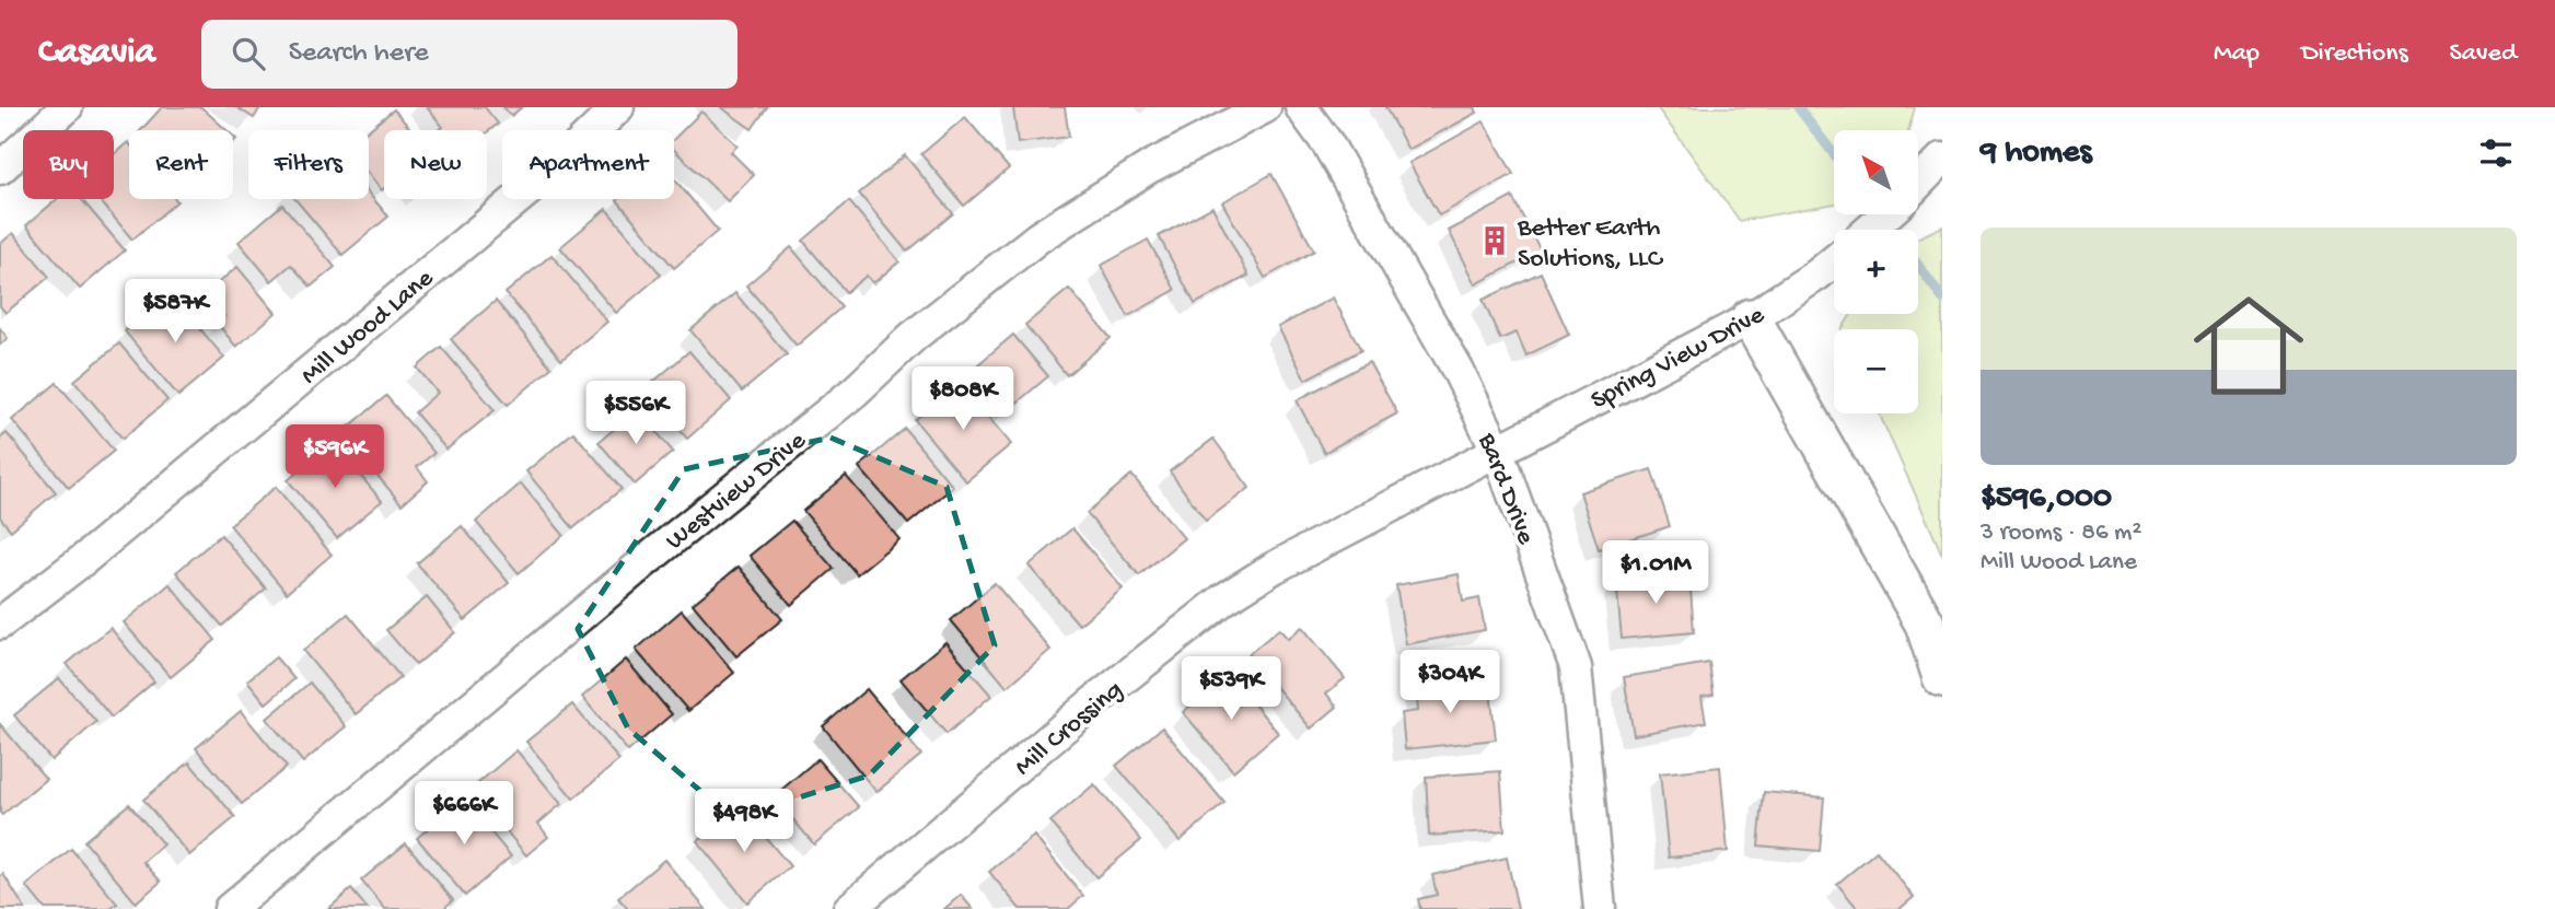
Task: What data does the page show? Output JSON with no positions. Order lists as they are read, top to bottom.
{
  "streets": {
    "street": [
      "Mill Wood Lane",
      "Spring View Drive",
      "Bard Drive",
      "Westview Drive",
      "Mill Crossing"
    ]
  },
  "crossings": [
    ["Spring View Drive", "Bard Drive"],
    ["Spring View Drive", "Mill Crossing"],
    ["Bard Drive", "Mill Crossing"]
  ],
  "places": {
    "building": ["Better Earth Solutions, LLC"]
  },
  "north": "top left",
  "page": {
    "header": "Casavia",
    "search": "Search here",
    "nav": ["Map", "Directions", "Saved"],
    "heading": "9 homes",
    "map_buttons": ["+", "−"],
    "chip": [
      "Buy",
      "Rent",
      "Filters",
      "New",
      "Apartment"
    ],
    "list": [
      {
        "name": "$596,000",
        "note": "3 rooms · 86 m² · Mill Wood Lane"
      }
    ],
    "price": [
      "$587K",
      "$808K",
      "$556K",
      "$596K",
      "$1.01M",
      "$304K",
      "$539K",
      "$666K",
      "$498K"
    ]
  }
}
